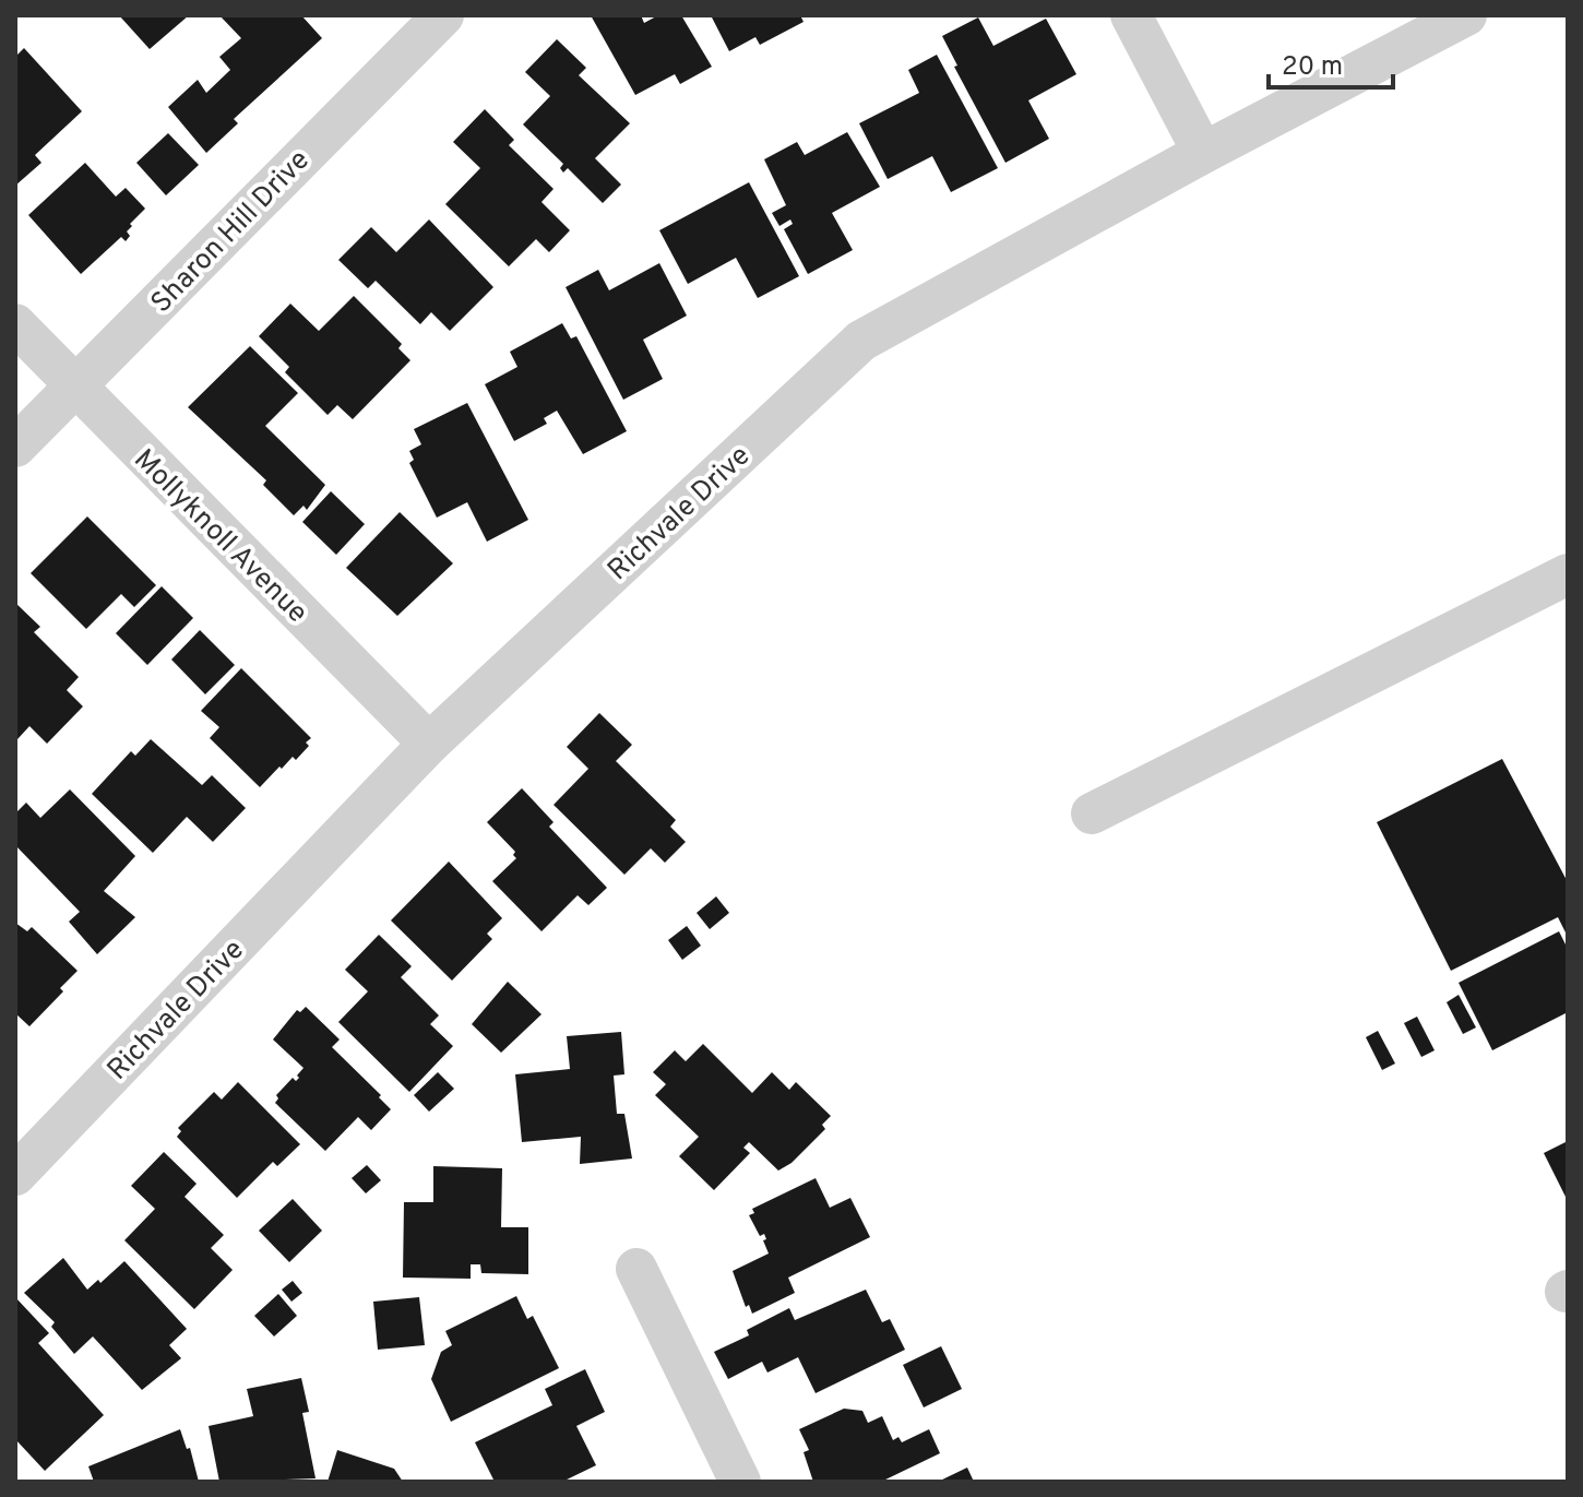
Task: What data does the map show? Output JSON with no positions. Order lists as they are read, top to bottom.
{
  "streets": {
    "street": ["Sharon Hill Drive", "Richvale Drive", "Mollyknoll Avenue"]
  },
  "crossings": [
    ["Sharon Hill Drive", "Mollyknoll Avenue"],
    ["Richvale Drive", "Mollyknoll Avenue"]
  ],
  "scale_bar": "20 m"
}
